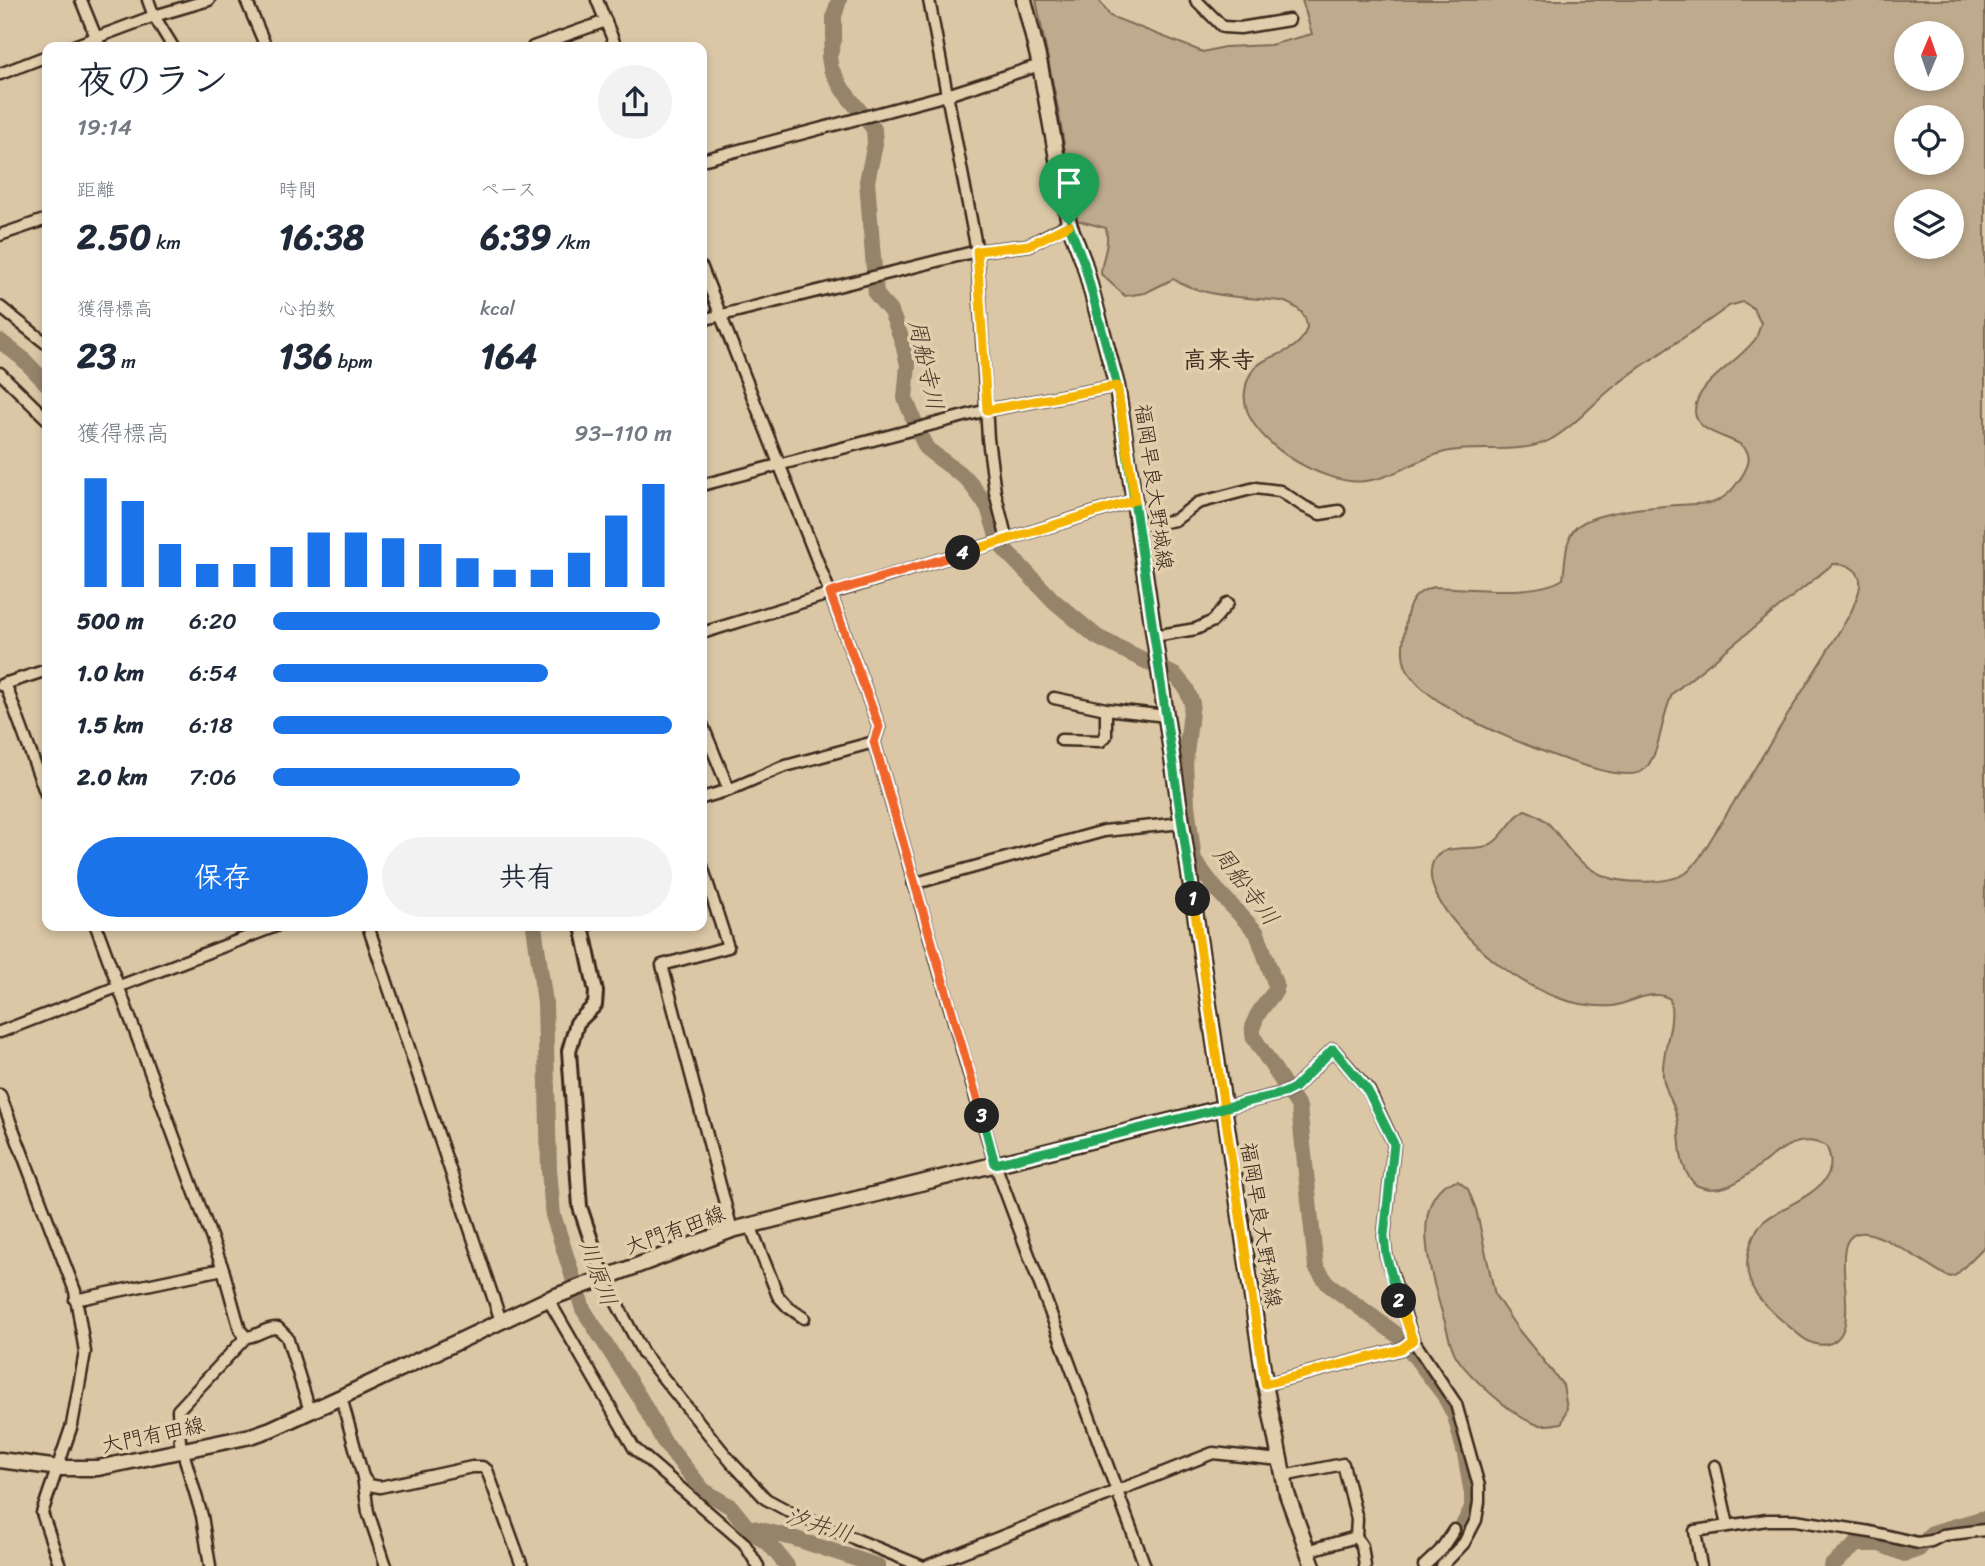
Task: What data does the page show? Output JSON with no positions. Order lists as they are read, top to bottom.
{
  "streets": {
    "main road": ["福岡早良大野城線", "大門有田線"]
  },
  "crossings": [
    ["福岡早良大野城線", "大門有田線"]
  ],
  "districts": ["高来寺"],
  "water": ["周船寺川", "川原川", "汐井川"],
  "north": "top",
  "page": {
    "heading": ["夜のラン", "19:14"],
    "stats": [
      ["距離", "2.50 km"],
      ["時間", "16:38"],
      ["ペース", "6:39 /km"],
      ["獲得標高", "23 m"],
      ["心拍数", "136 bpm"],
      ["kcal", "164"]
    ],
    "chart": ["獲得標高", "93–110 m"],
    "pins": [
      "4",
      "1",
      "3",
      "2"
    ],
    "list": [
      {
        "name": "500 m",
        "note": "6:20"
      },
      {
        "name": "1.0 km",
        "note": "6:54"
      },
      {
        "name": "1.5 km",
        "note": "6:18"
      },
      {
        "name": "2.0 km",
        "note": "7:06"
      }
    ],
    "buttons": ["保存", "共有"]
  }
}
